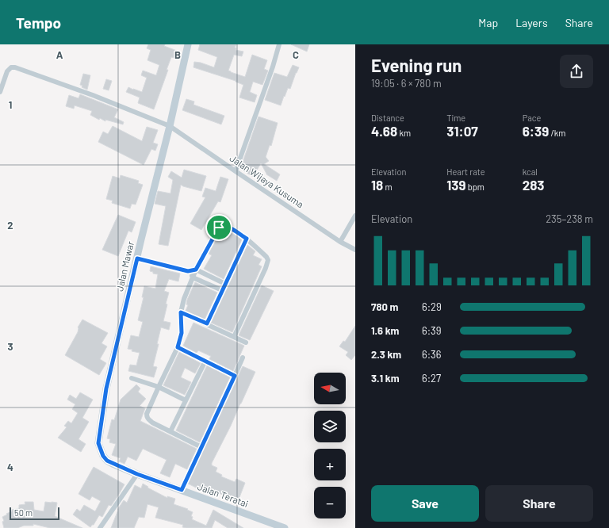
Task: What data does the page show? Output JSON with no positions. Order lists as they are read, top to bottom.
{
  "streets": {
    "street": ["Jalan Wijaya Kusuma", "Jalan Mawar", "Jalan Teratai"]
  },
  "crossings": [
    ["Jalan Wijaya Kusuma", "Jalan Mawar"],
    ["Jalan Mawar", "Jalan Teratai"]
  ],
  "scale_bar": "50 m",
  "north": "left",
  "page": {
    "header": "Tempo",
    "nav": ["Map", "Layers", "Share"],
    "heading": ["Evening run", "19:05 · 6 × 780 m"],
    "stats": [
      ["Distance", "4.68 km"],
      ["Time", "31:07"],
      ["Pace", "6:39 /km"],
      ["Elevation", "18 m"],
      ["Heart rate", "139 bpm"],
      ["kcal", "283"]
    ],
    "chart": ["Elevation", "235–238 m"],
    "list": [
      {
        "name": "780 m",
        "note": "6:29"
      },
      {
        "name": "1.6 km",
        "note": "6:39"
      },
      {
        "name": "2.3 km",
        "note": "6:36"
      },
      {
        "name": "3.1 km",
        "note": "6:27"
      }
    ],
    "map_buttons": ["+", "−"],
    "buttons": ["Save", "Share"],
    "scale": "50 m"
  },
  "grid": {
    "columns": ["A", "B", "C"],
    "rows": [
      "1",
      "2",
      "3",
      "4"
    ]
  }
}
